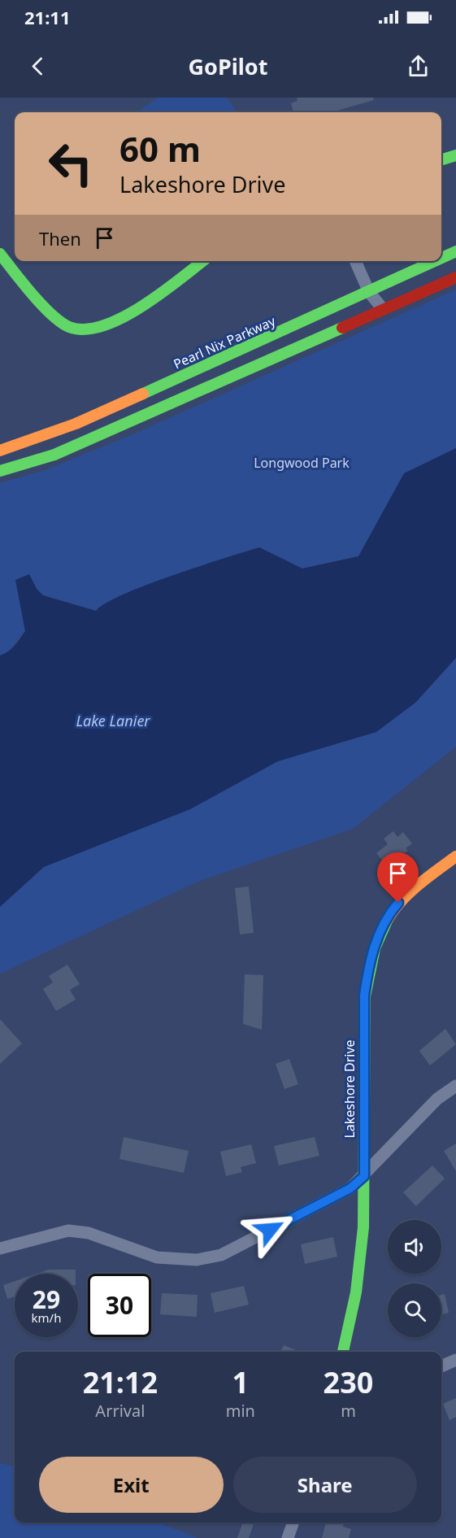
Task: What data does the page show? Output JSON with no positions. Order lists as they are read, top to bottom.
{
  "streets": {
    "street": ["Pearl Nix Parkway", "Lakeshore Drive"]
  },
  "water": ["Lake Lanier"],
  "parks": ["Longwood Park"],
  "page": {
    "status": "21:11",
    "header": "GoPilot",
    "turn": ["60 m", "Lakeshore Drive"],
    "then": "Then",
    "speed": "29 km/h",
    "limit": "30",
    "eta": [
      "21:12",
      "Arrival",
      "1",
      "min",
      "230",
      "m"
    ],
    "buttons": ["Exit", "Share"]
  }
}
